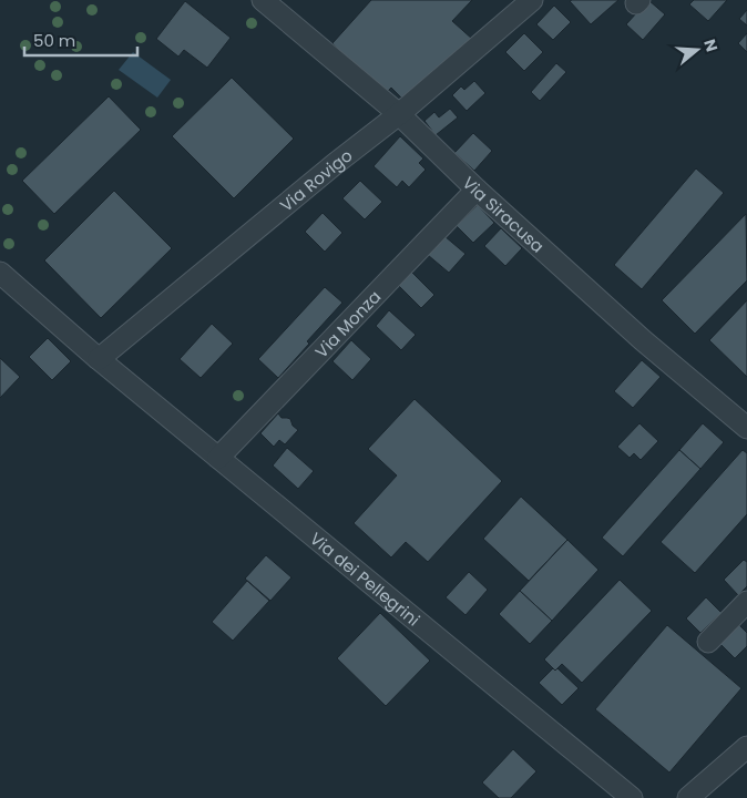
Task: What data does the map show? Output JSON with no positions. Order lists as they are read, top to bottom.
{
  "streets": {
    "street": [
      "Via Rovigo",
      "Via Siracusa",
      "Via Monza",
      "Via dei Pellegrini"
    ]
  },
  "crossings": [
    ["Via Rovigo", "Via Siracusa"],
    ["Via Rovigo", "Via dei Pellegrini"],
    ["Via Siracusa", "Via Monza"],
    ["Via Monza", "Via dei Pellegrini"]
  ],
  "scale_bar": "50 m",
  "north": "right"
}
